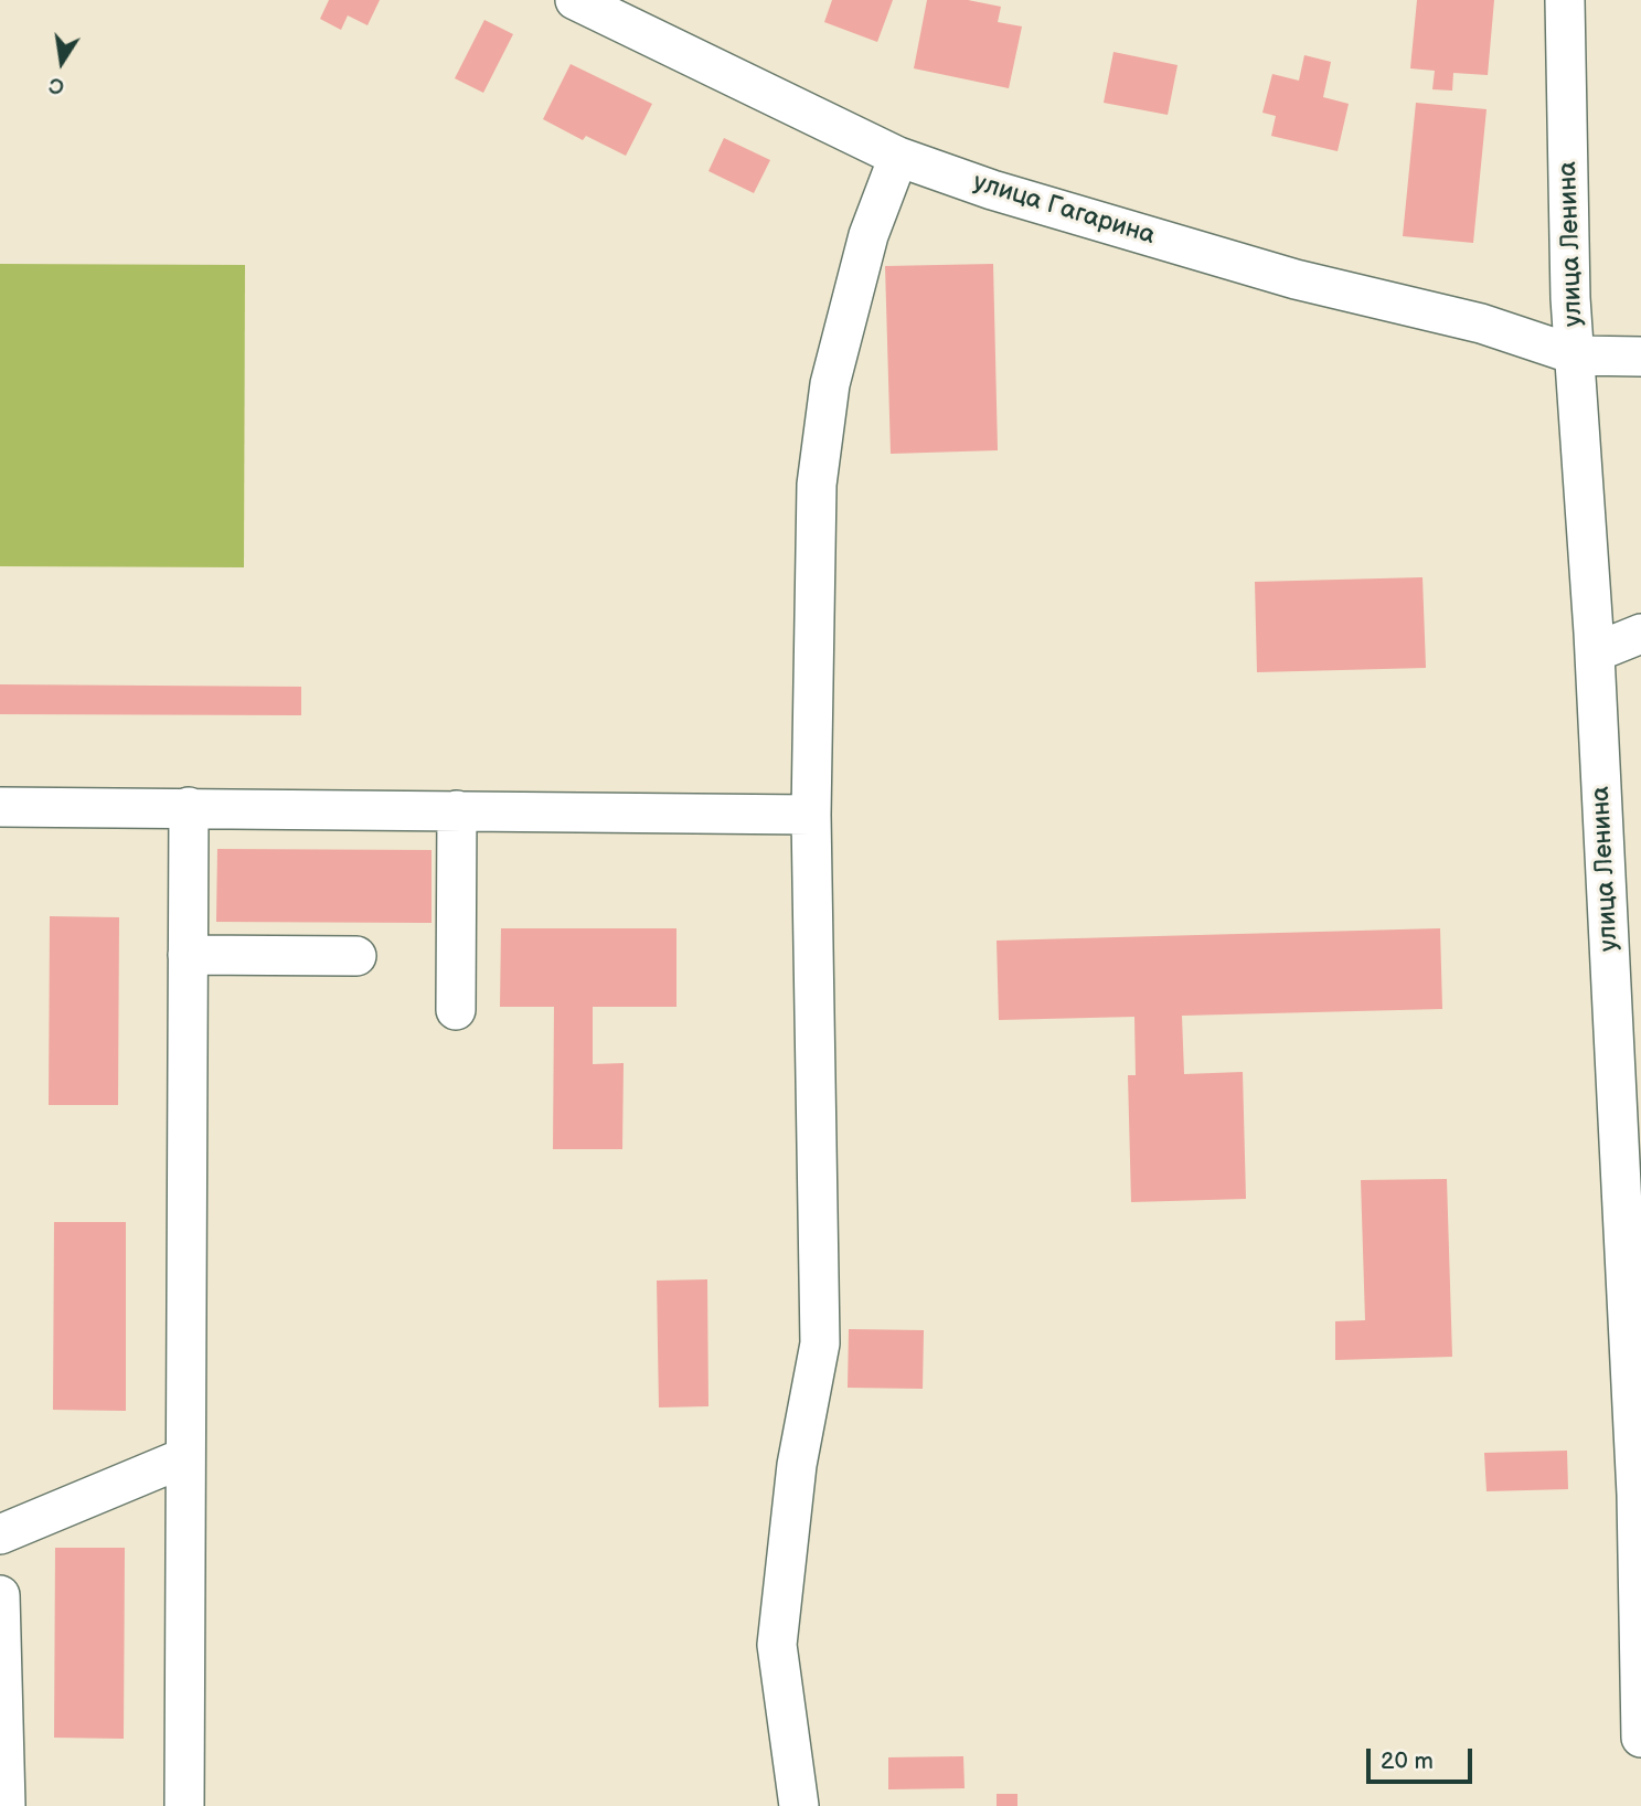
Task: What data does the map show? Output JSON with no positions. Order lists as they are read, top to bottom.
{
  "streets": {
    "street": ["улица Гагарина", "улица Ленина"]
  },
  "crossings": [
    ["улица Гагарина", "улица Ленина"]
  ],
  "scale_bar": "20 m",
  "north": "bottom"
}
